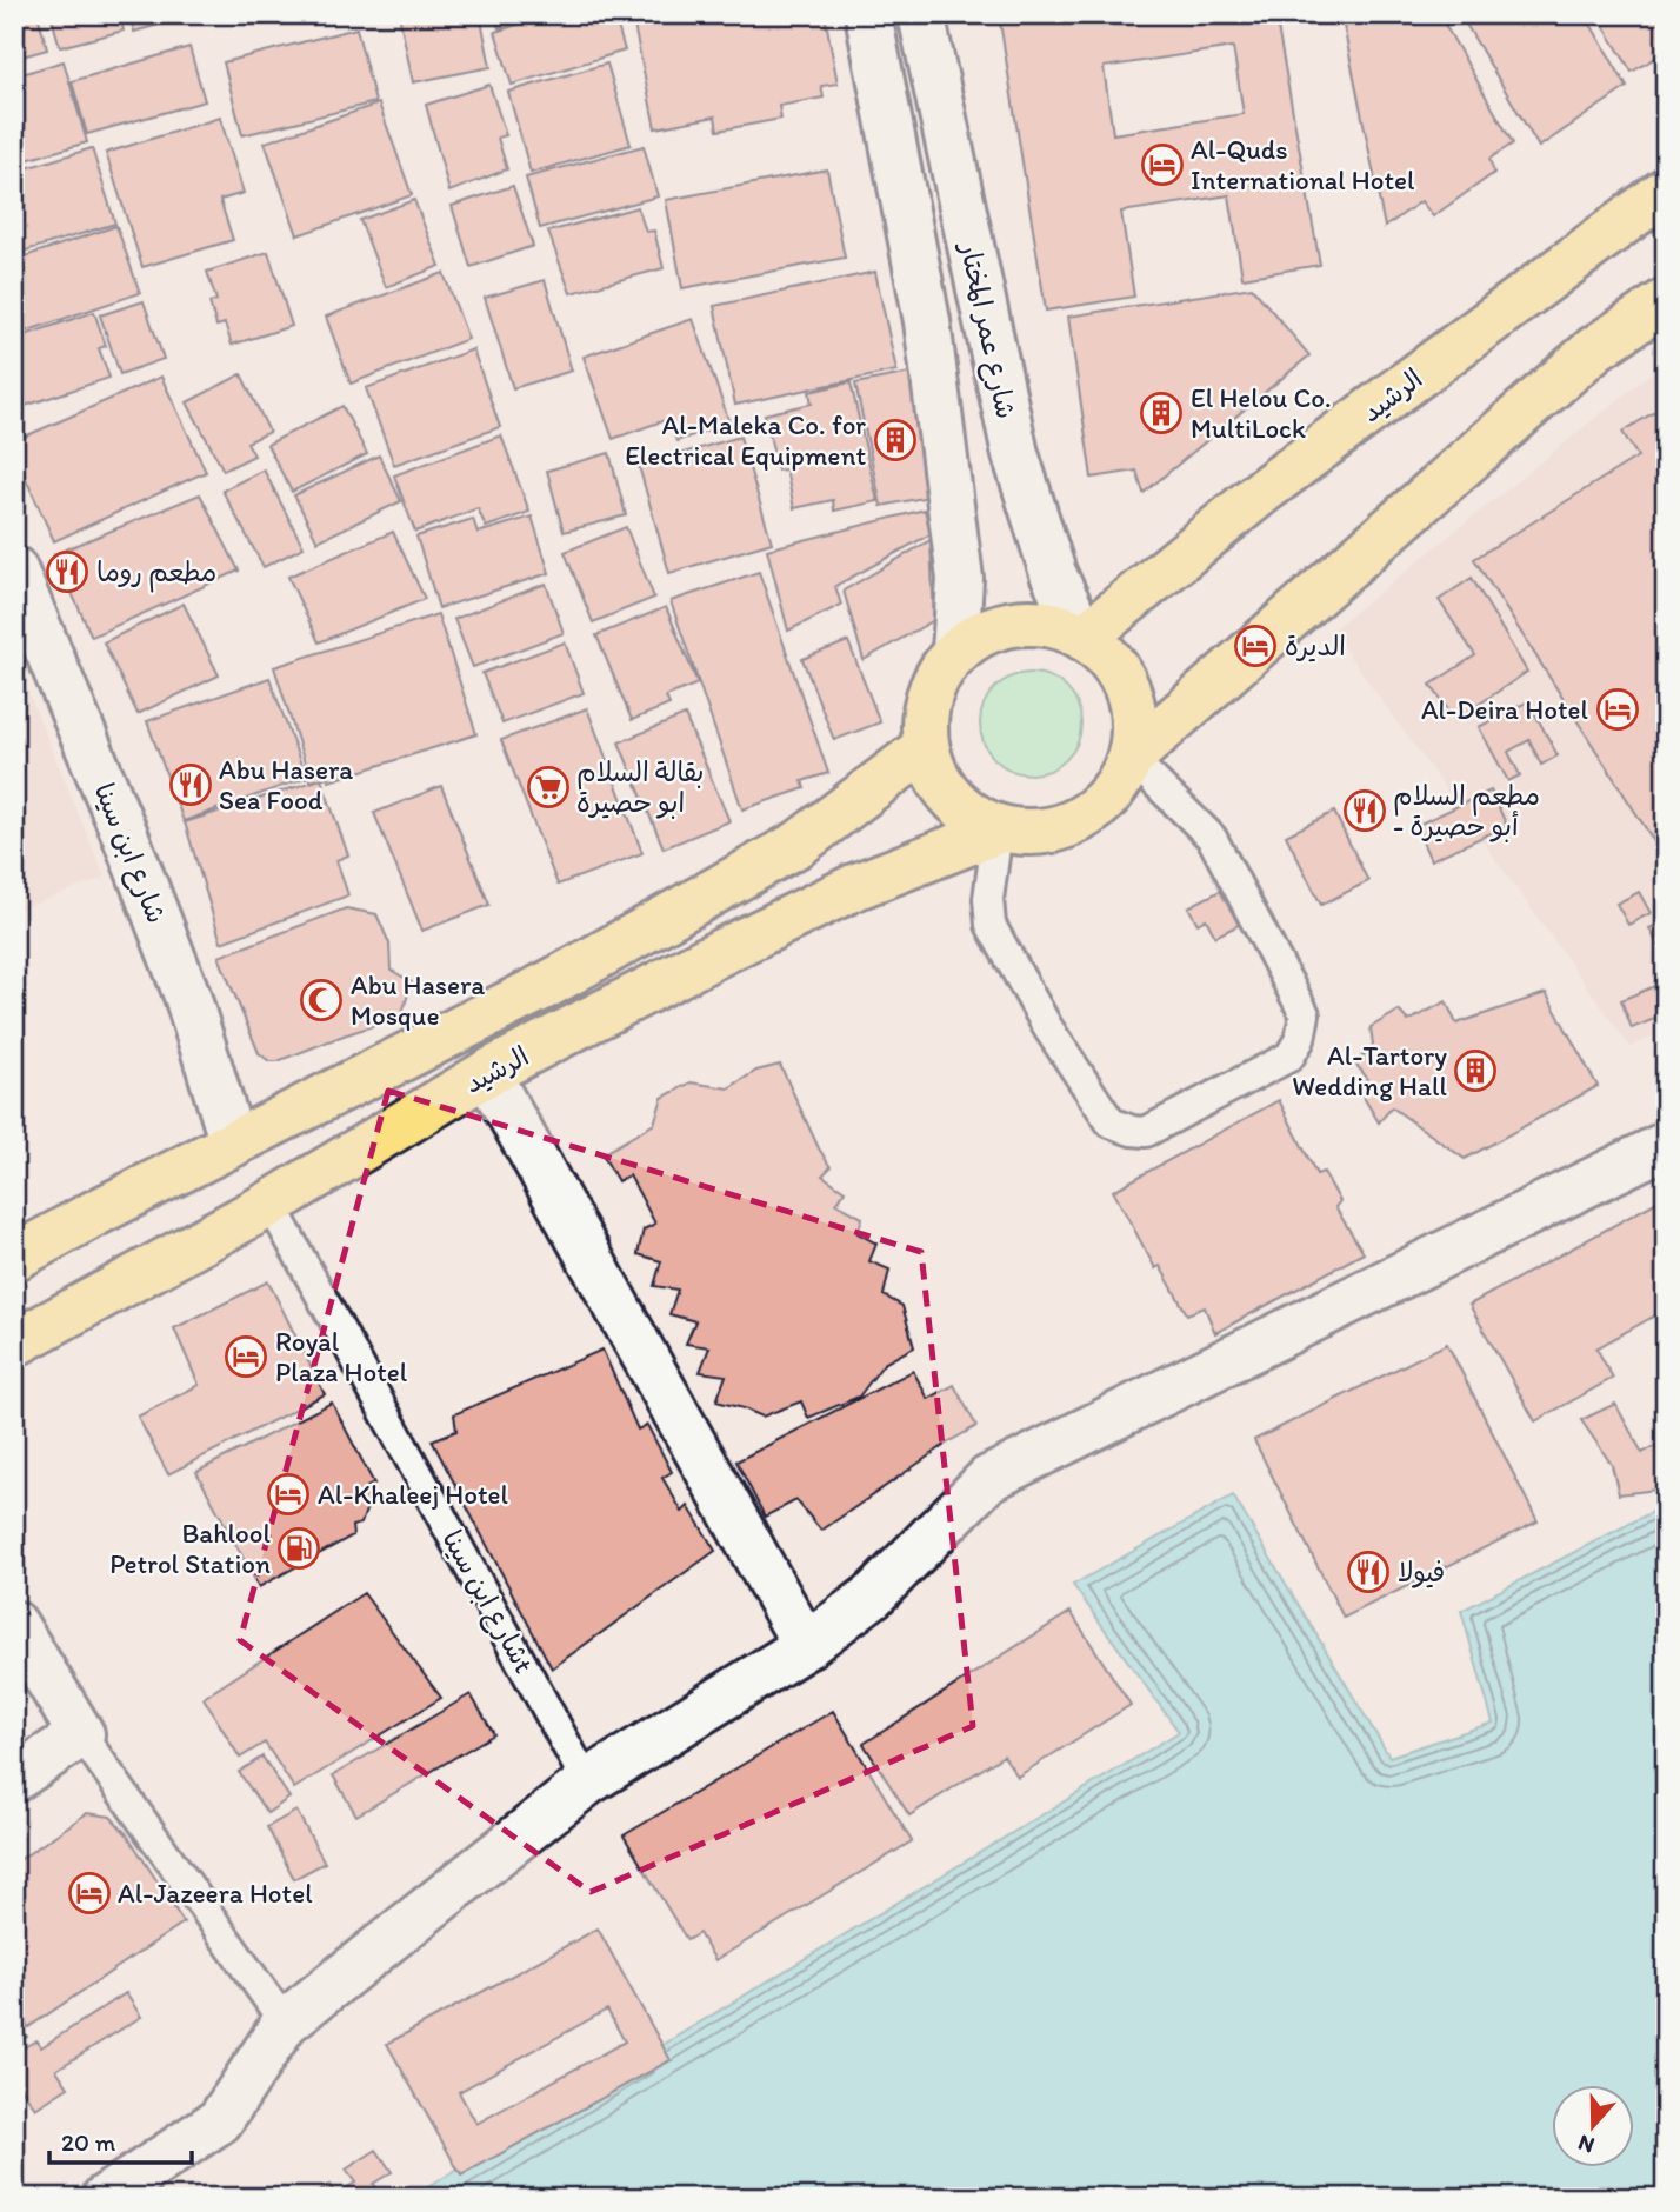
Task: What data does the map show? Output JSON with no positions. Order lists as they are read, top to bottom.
{
  "streets": {
    "main road": ["الرشيد"],
    "street": ["شارع عمر المختار", "شارع ابن سينا"],
    "lane": ["شارع ابن سيناt"]
  },
  "crossings": [
    ["شارع عمر المختار", "الرشيد"],
    ["الرشيد", "شارع ابن سينا"],
    ["الرشيد", "شارع ابن سيناt"]
  ],
  "places": {
    "hotel": [
      "Al-Quds International Hotel",
      "الديرة",
      "Al-Deira Hotel",
      "Royal Plaza Hotel",
      "Al-Khaleej Hotel",
      "Al-Jazeera Hotel"
    ],
    "building": ["El Helou Co. MultiLock", "Al-Maleka Co. for Electrical Equipment", "Al-Tartory Wedding Hall"],
    "restaurant": [
      "مطعم روما",
      "Abu Hasera Sea Food",
      "مطعم السلام - أبو حصيرة",
      "فيولا"
    ],
    "supermarket": ["بقالة السلام ابو حصيرة"],
    "mosque": ["Abu Hasera Mosque"],
    "fuel station": ["Bahlool Petrol Station"]
  },
  "scale_bar": "20 m",
  "north": "bottom"
}
